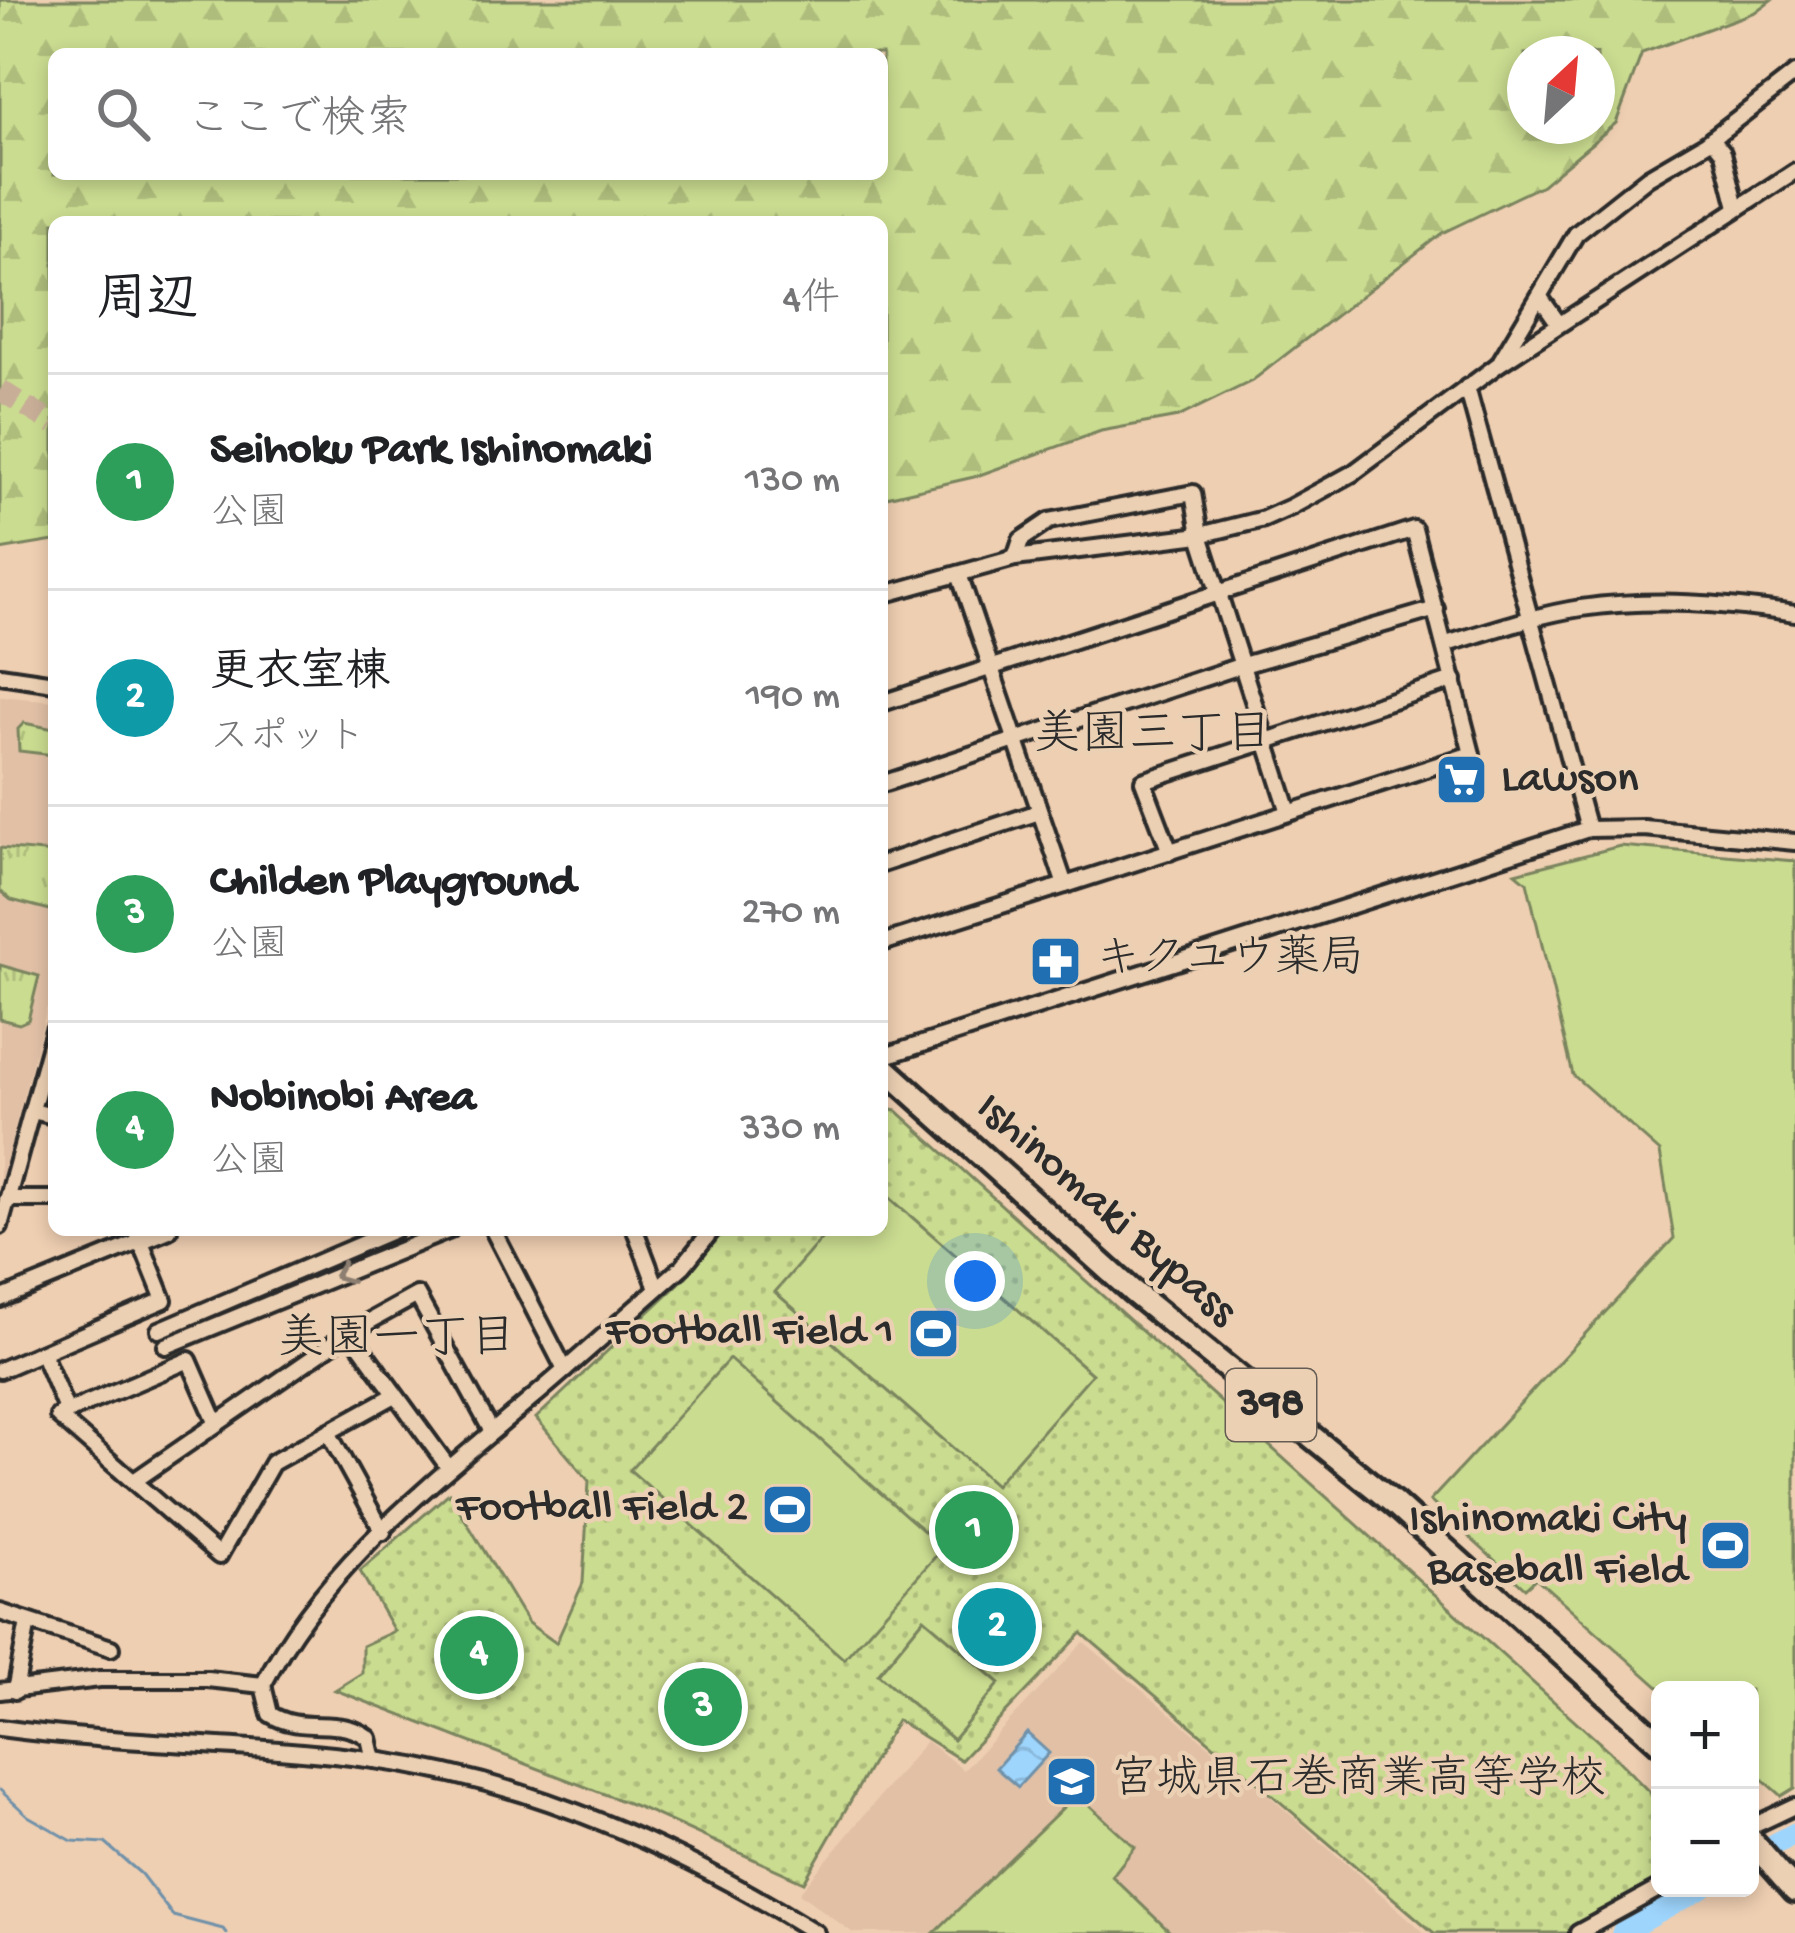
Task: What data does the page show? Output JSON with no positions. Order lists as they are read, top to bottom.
{
  "streets": {
    "highway": ["Ishinomaki Bypass", "398"]
  },
  "districts": ["美園三丁目", "美園一丁目"],
  "places": {
    "supermarket": ["Lawson"],
    "pharmacy": ["キクユウ薬局"],
    "sports": ["Football Field 1", "Football Field 2", "Ishinomaki City Baseball Field"],
    "school or university": ["宮城県石巻商業高等学校"]
  },
  "north": "top right",
  "page": {
    "search": "ここで検索",
    "heading": ["周辺", "4件"],
    "list": [
      {
        "mark": "1",
        "name": "Seihoku Park Ishinomaki",
        "note": "公園",
        "value": "130 m"
      },
      {
        "mark": "2",
        "name": "更衣室棟",
        "note": "スポット",
        "value": "190 m"
      },
      {
        "mark": "3",
        "name": "Childen Playground",
        "note": "公園",
        "value": "270 m"
      },
      {
        "mark": "4",
        "name": "Nobinobi Area",
        "note": "公園",
        "value": "330 m"
      }
    ],
    "pins": [
      "1",
      "2",
      "4",
      "3"
    ],
    "map_buttons": ["+", "−"]
  }
}
